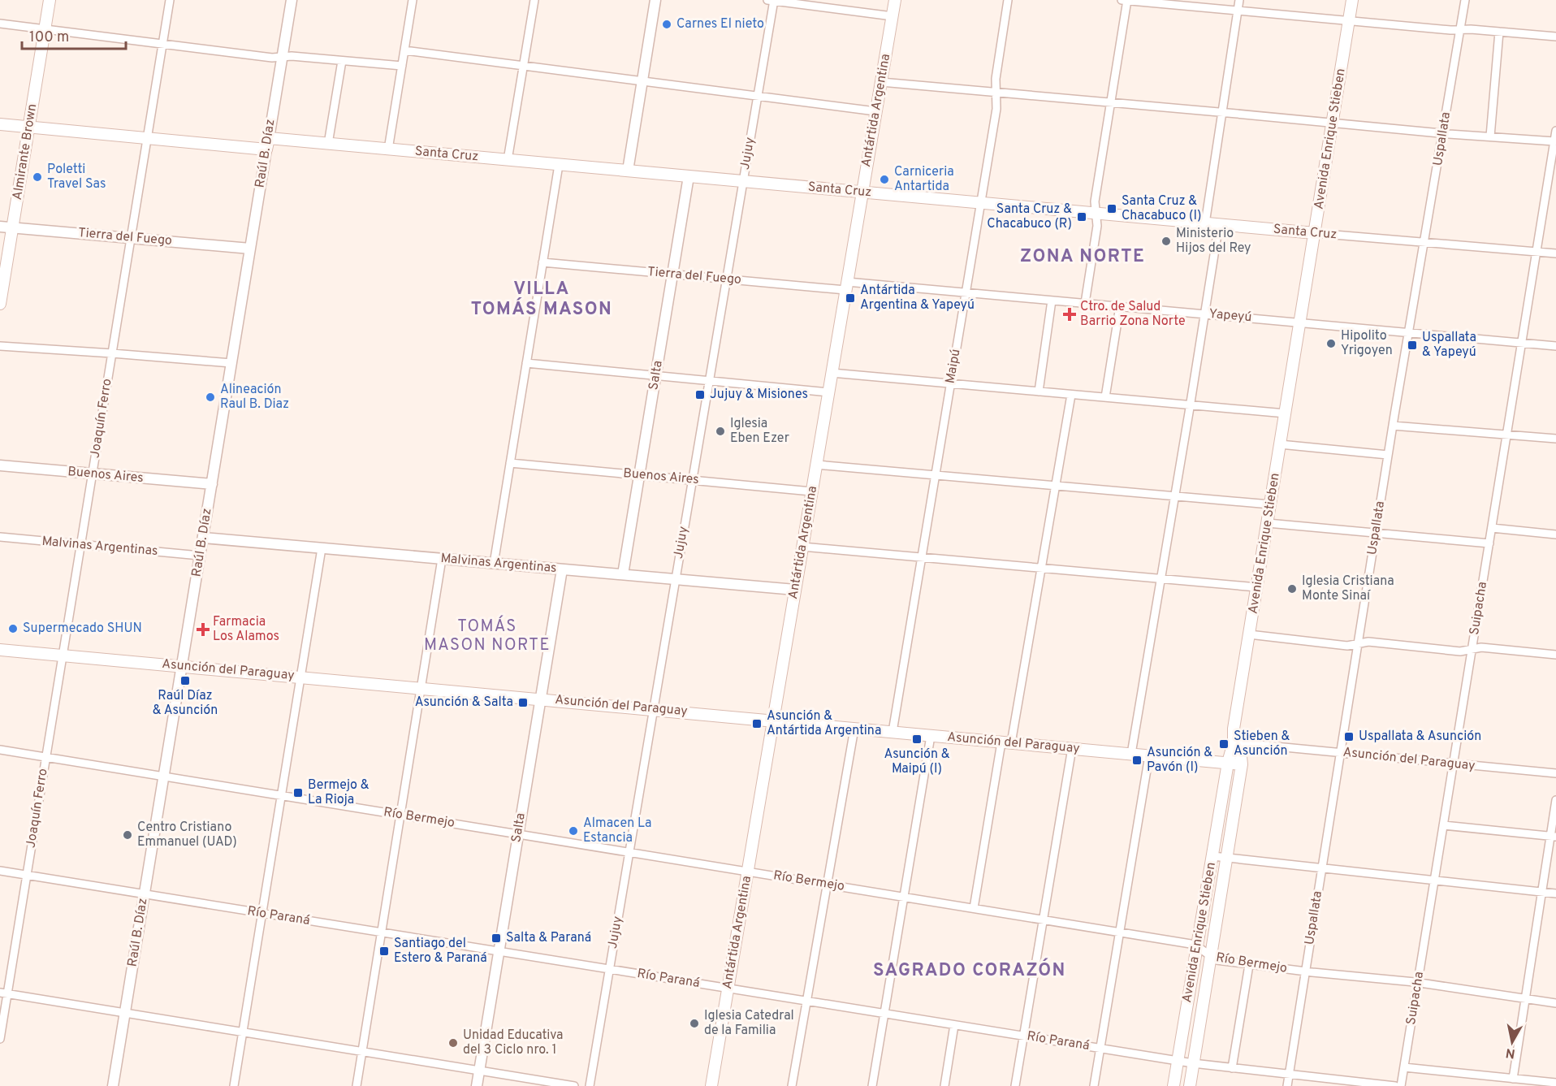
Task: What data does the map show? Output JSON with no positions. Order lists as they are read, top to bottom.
{
  "streets": {
    "main road": [
      "Antártida Argentina",
      "Avenida Enrique Stieben",
      "Almirante Brown",
      "Santa Cruz",
      "Asunción del Paraguay"
    ],
    "street": [
      "Uspallata",
      "Raúl B. Díaz",
      "Jujuy",
      "Tierra del Fuego",
      "Yapeyú",
      "Maipú",
      "Salta",
      "Joaquín Ferro",
      "Buenos Aires",
      "Malvinas Argentinas",
      "Suipacha",
      "Río Bermejo",
      "Río Paraná"
    ]
  },
  "crossings": [
    ["Antártida Argentina", "Santa Cruz"],
    ["Antártida Argentina", "Tierra del Fuego"],
    ["Antártida Argentina", "Yapeyú"],
    ["Antártida Argentina", "Buenos Aires"],
    ["Antártida Argentina", "Malvinas Argentinas"],
    ["Antártida Argentina", "Asunción del Paraguay"],
    ["Antártida Argentina", "Río Bermejo"],
    ["Antártida Argentina", "Río Paraná"],
    ["Avenida Enrique Stieben", "Santa Cruz"],
    ["Avenida Enrique Stieben", "Yapeyú"],
    ["Avenida Enrique Stieben", "Asunción del Paraguay"],
    ["Avenida Enrique Stieben", "Río Bermejo"],
    ["Avenida Enrique Stieben", "Río Paraná"],
    ["Uspallata", "Santa Cruz"],
    ["Uspallata", "Yapeyú"],
    ["Uspallata", "Asunción del Paraguay"],
    ["Uspallata", "Río Bermejo"],
    ["Uspallata", "Río Paraná"],
    ["Almirante Brown", "Santa Cruz"],
    ["Almirante Brown", "Tierra del Fuego"],
    ["Raúl B. Díaz", "Santa Cruz"],
    ["Raúl B. Díaz", "Tierra del Fuego"],
    ["Raúl B. Díaz", "Buenos Aires"],
    ["Raúl B. Díaz", "Malvinas Argentinas"],
    ["Raúl B. Díaz", "Asunción del Paraguay"],
    ["Raúl B. Díaz", "Río Bermejo"],
    ["Raúl B. Díaz", "Río Paraná"],
    ["Jujuy", "Santa Cruz"],
    ["Jujuy", "Tierra del Fuego"],
    ["Jujuy", "Buenos Aires"],
    ["Jujuy", "Malvinas Argentinas"],
    ["Jujuy", "Asunción del Paraguay"],
    ["Jujuy", "Río Bermejo"],
    ["Jujuy", "Río Paraná"],
    ["Santa Cruz", "Maipú"],
    ["Santa Cruz", "Salta"],
    ["Santa Cruz", "Joaquín Ferro"],
    ["Santa Cruz", "Suipacha"],
    ["Tierra del Fuego", "Yapeyú"],
    ["Tierra del Fuego", "Salta"],
    ["Tierra del Fuego", "Joaquín Ferro"],
    ["Yapeyú", "Maipú"],
    ["Yapeyú", "Suipacha"],
    ["Maipú", "Asunción del Paraguay"],
    ["Salta", "Buenos Aires"],
    ["Salta", "Malvinas Argentinas"],
    ["Salta", "Asunción del Paraguay"],
    ["Salta", "Río Bermejo"],
    ["Salta", "Río Paraná"],
    ["Joaquín Ferro", "Buenos Aires"],
    ["Joaquín Ferro", "Malvinas Argentinas"],
    ["Joaquín Ferro", "Asunción del Paraguay"],
    ["Joaquín Ferro", "Río Bermejo"],
    ["Joaquín Ferro", "Río Paraná"],
    ["Suipacha", "Asunción del Paraguay"],
    ["Suipacha", "Río Bermejo"]
  ],
  "districts": [
    "ZONA NORTE",
    "VILLA TOMÁS MASON",
    "TOMÁS MASON NORTE",
    "SAGRADO CORAZÓN"
  ],
  "places": {
    "other": [
      "Carnes El nieto",
      "Poletti Travel Sas",
      "Carniceria Antartida",
      "Ministerio Hijos del Rey",
      "Hipolito Yrigoyen",
      "Alineación Raul B. Diaz",
      "Iglesia Eben Ezer",
      "Iglesia Cristiana Monte Sinaí",
      "Supermecado SHUN",
      "Almacen La Estancia",
      "Centro Cristiano Emmanuel (UAD)",
      "Iglesia Catedral de la Familia",
      "Unidad Educativa del 3 Ciclo nro. 1"
    ],
    "transit": [
      "Santa Cruz & Chacabuco (I)",
      "Santa Cruz & Chacabuco (R)",
      "Antártida Argentina & Yapeyú",
      "Uspallata & Yapeyú",
      "Jujuy & Misiones",
      "Raúl Díaz & Asunción",
      "Asunción & Salta",
      "Asunción & Antártida Argentina",
      "Uspallata & Asunción",
      "Asunción & Maipú (I)",
      "Stieben & Asunción",
      "Asunción & Pavón (I)",
      "Bermejo & La Rioja",
      "Salta & Paraná",
      "Santiago del Estero & Paraná"
    ],
    "health": ["Ctro. de Salud Barrio Zona Norte", "Farmacia Los Alamos"]
  },
  "scale_bar": "100 m",
  "north": "bottom"
}
